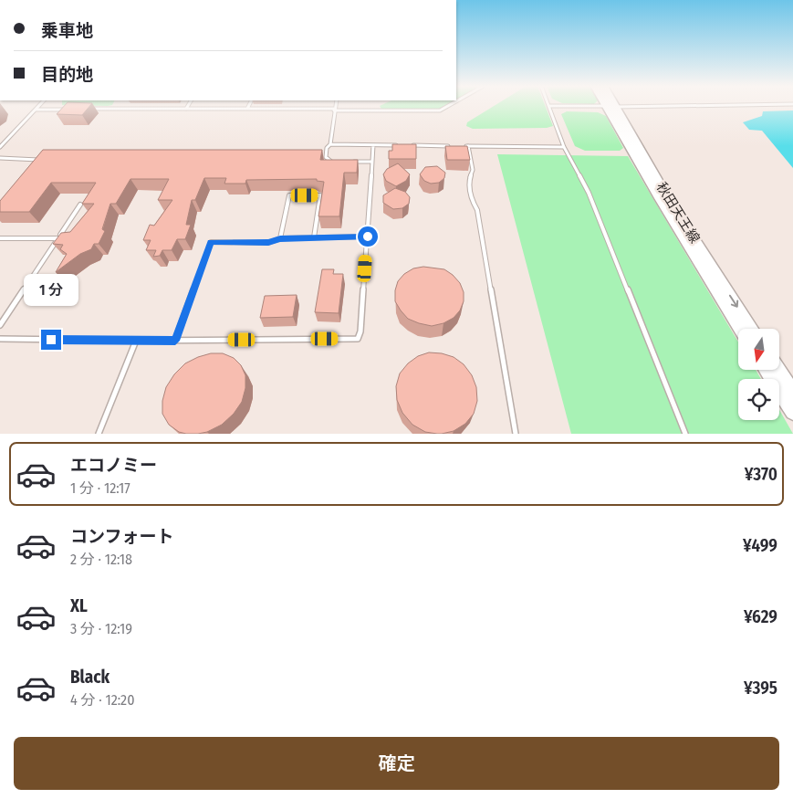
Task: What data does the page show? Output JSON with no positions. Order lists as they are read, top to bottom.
{
  "streets": {
    "main road": ["秋田天王線"]
  },
  "north": "bottom",
  "page": {
    "banner": ["乗車地", "目的地"],
    "bubble": "1 分",
    "list": [
      {
        "name": "エコノミー",
        "note": "1 分 · 12:17",
        "value": "¥370"
      },
      {
        "name": "コンフォート",
        "note": "2 分 · 12:18",
        "value": "¥499"
      },
      {
        "name": "XL",
        "note": "3 分 · 12:19",
        "value": "¥629"
      },
      {
        "name": "Black",
        "note": "4 分 · 12:20",
        "value": "¥395"
      }
    ],
    "buttons": "確定"
  }
}
